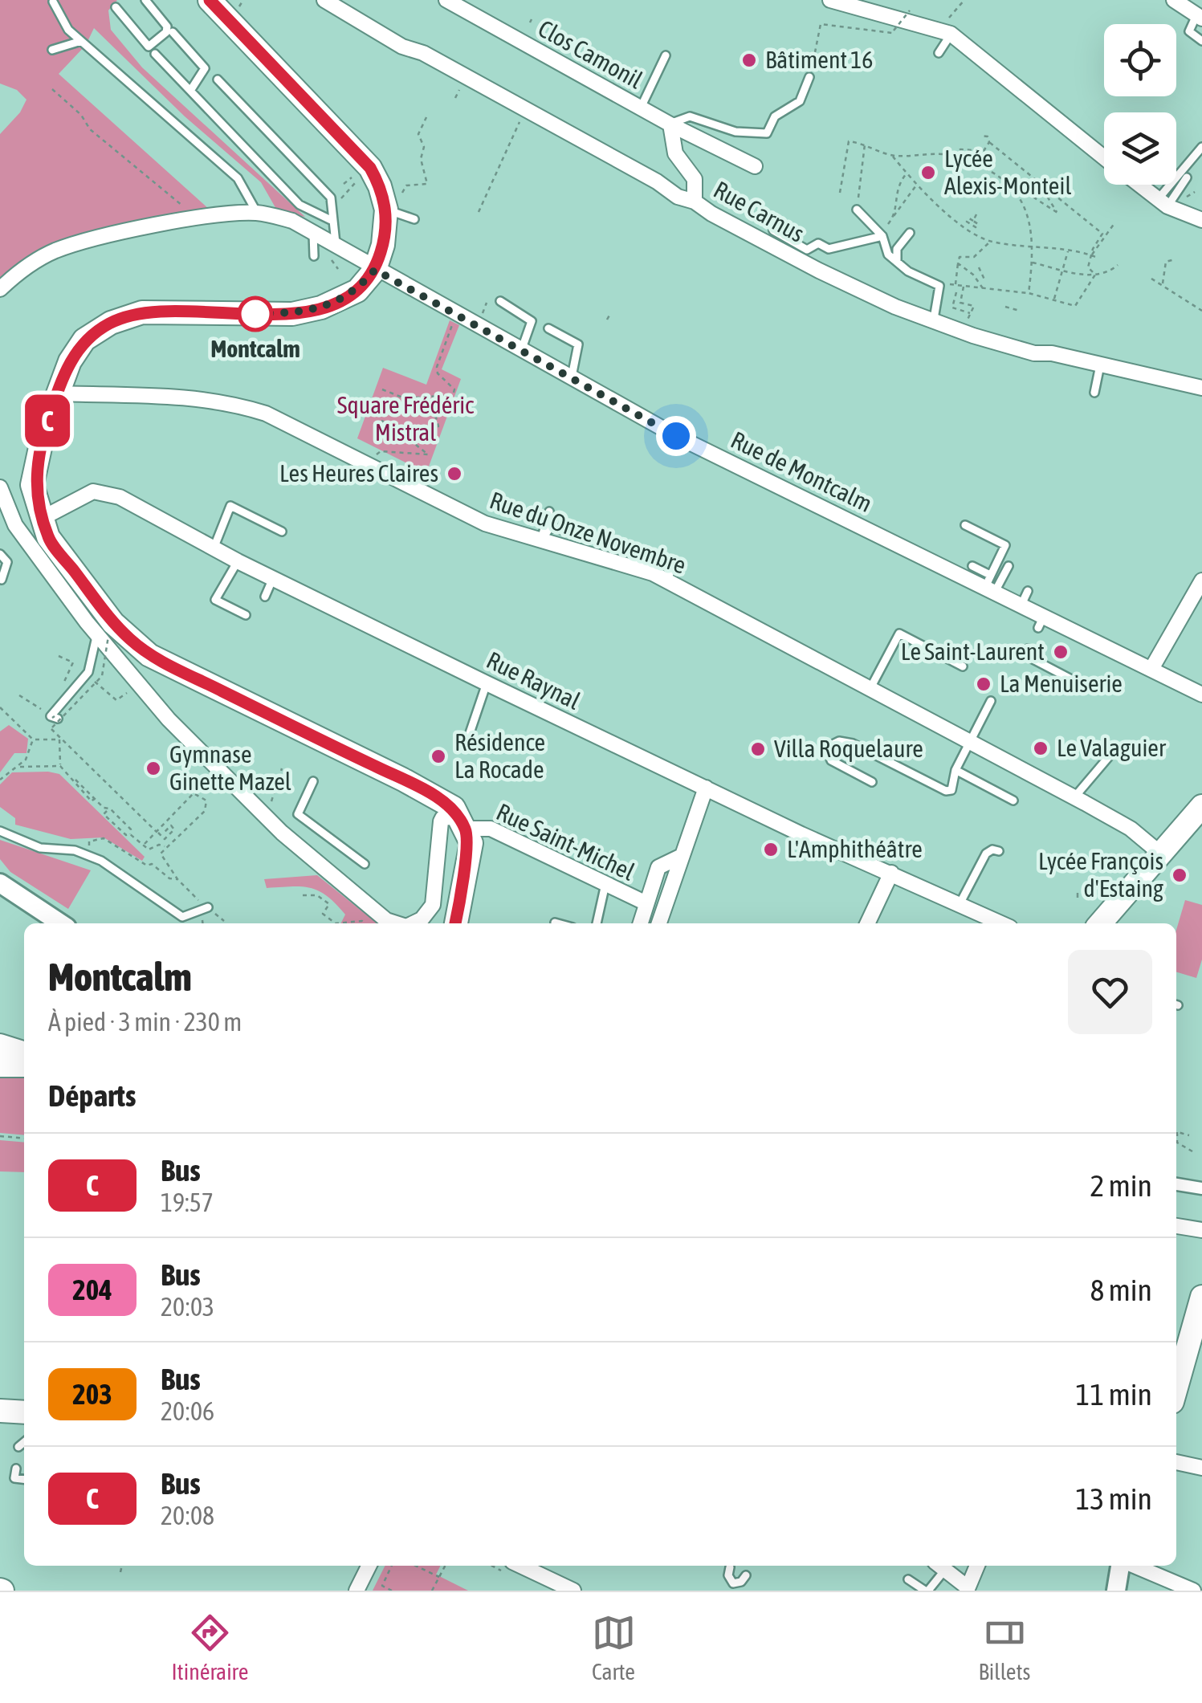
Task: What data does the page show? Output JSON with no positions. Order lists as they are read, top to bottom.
{
  "streets": {
    "street": [
      "Clos Camonil",
      "Rue Carnus",
      "Rue de Montcalm",
      "Rue du Onze Novembre",
      "Rue Raynal",
      "Rue Saint-Michel"
    ]
  },
  "parks": ["Square Frédéric Mistral"],
  "places": [
    "Bâtiment 16",
    "Lycée Alexis-Monteil",
    "Montcalm",
    "Les Heures Claires",
    "Le Saint-Laurent",
    "La Menuiserie",
    "Le Valaguier",
    "Villa Roquelaure",
    "Résidence La Rocade",
    "Gymnase Ginette Mazel",
    "L'Amphithéâtre",
    "Lycée François d'Estaing"
  ],
  "lines": ["bus line C"],
  "page": {
    "on_map": "C",
    "heading": [
      ["Montcalm", "À pied · 3 min · 230 m"],
      "Départs"
    ],
    "list": [
      {
        "mark": "C",
        "name": "Bus",
        "note": "19:57",
        "value": "2 min"
      },
      {
        "mark": "204",
        "name": "Bus",
        "note": "20:03",
        "value": "8 min"
      },
      {
        "mark": "203",
        "name": "Bus",
        "note": "20:06",
        "value": "11 min"
      },
      {
        "mark": "C",
        "name": "Bus",
        "note": "20:08",
        "value": "13 min"
      }
    ],
    "tabs": ["Itinéraire", "Carte", "Billets"]
  }
}
